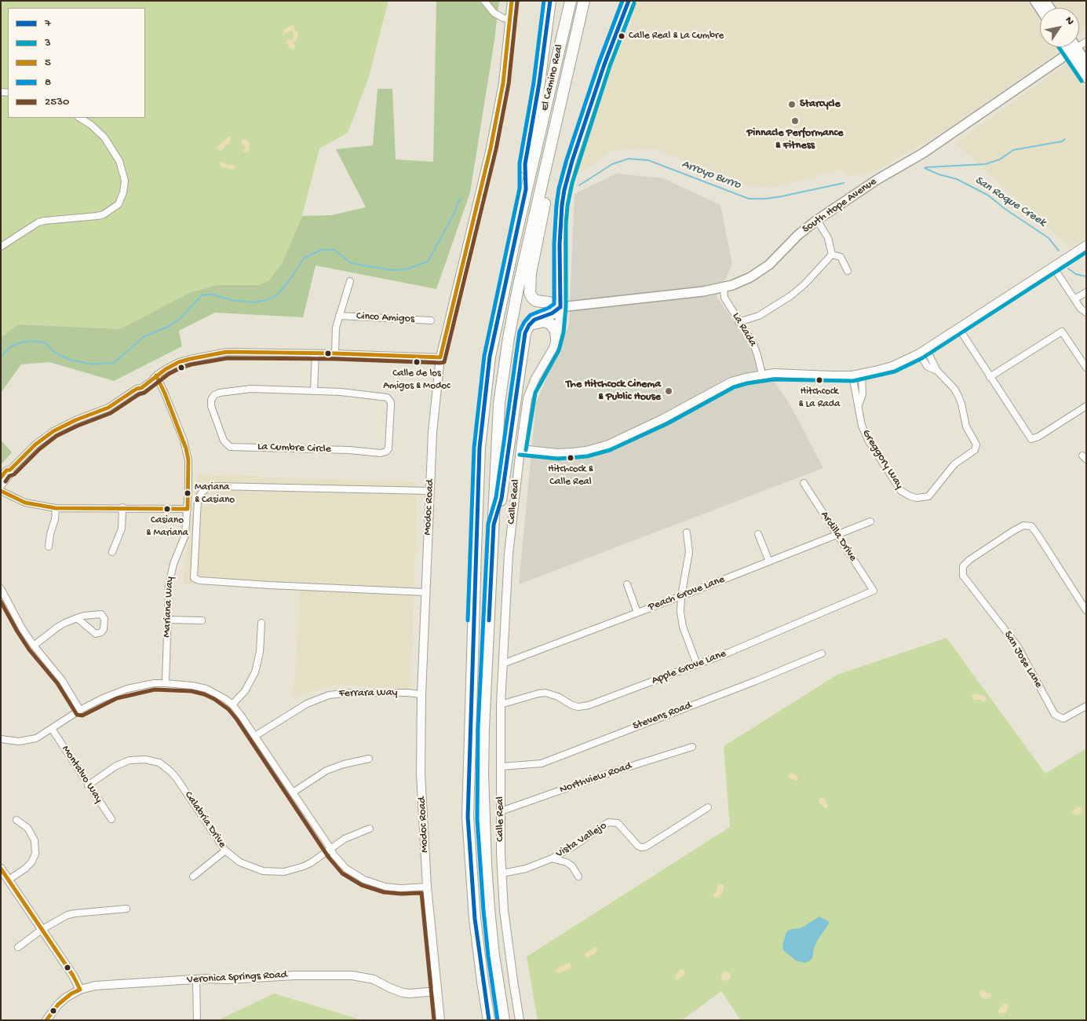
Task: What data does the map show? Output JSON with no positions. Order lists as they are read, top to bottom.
{
  "streets": {
    "highway": ["El Camino Real"],
    "main road": ["South Hope Avenue"],
    "street": [
      "Cinco Amigos",
      "La Rada",
      "La Cumbre Circle",
      "Greggory Way",
      "Calle Real",
      "Modoc Road",
      "Ardilla Drive",
      "Peach Grove Lane",
      "Mariana Way",
      "San Jose Lane",
      "Apple Grove Lane",
      "Ferrara Way",
      "Stevens Road",
      "Montalvo Way",
      "Northview Road",
      "Calabria Drive",
      "Vista Vallejo",
      "Veronica Springs Road"
    ]
  },
  "crossings": [
    ["South Hope Avenue", "La Rada"],
    ["South Hope Avenue", "Calle Real"],
    ["Calle Real", "Peach Grove Lane"],
    ["Calle Real", "Apple Grove Lane"],
    ["Calle Real", "Stevens Road"],
    ["Calle Real", "Northview Road"],
    ["Calle Real", "Vista Vallejo"],
    ["Modoc Road", "Ferrara Way"],
    ["Modoc Road", "Veronica Springs Road"],
    ["Ardilla Drive", "Peach Grove Lane"],
    ["Ardilla Drive", "Apple Grove Lane"],
    ["Montalvo Way", "Calabria Drive"]
  ],
  "water": ["Arroyo Burro", "San Roque Creek"],
  "places": [
    "Calle Real & La Cumbre",
    "Starcycle",
    "Pinnacle Performance & Fitness",
    "Calle de los Amigos & Modoc",
    "Hitchcock & La Rada",
    "The Hitchcock Cinema & Public House",
    "Hitchcock & Calle Real",
    "Mariana & Casiano",
    "Casiano & Mariana"
  ],
  "lines": [
    "transit line 7",
    "transit line 5",
    "transit line 8",
    "transit line 2530",
    "transit line 3"
  ],
  "legend": [
    "7",
    "3",
    "5",
    "8",
    "2530"
  ],
  "north": "top right"
}
